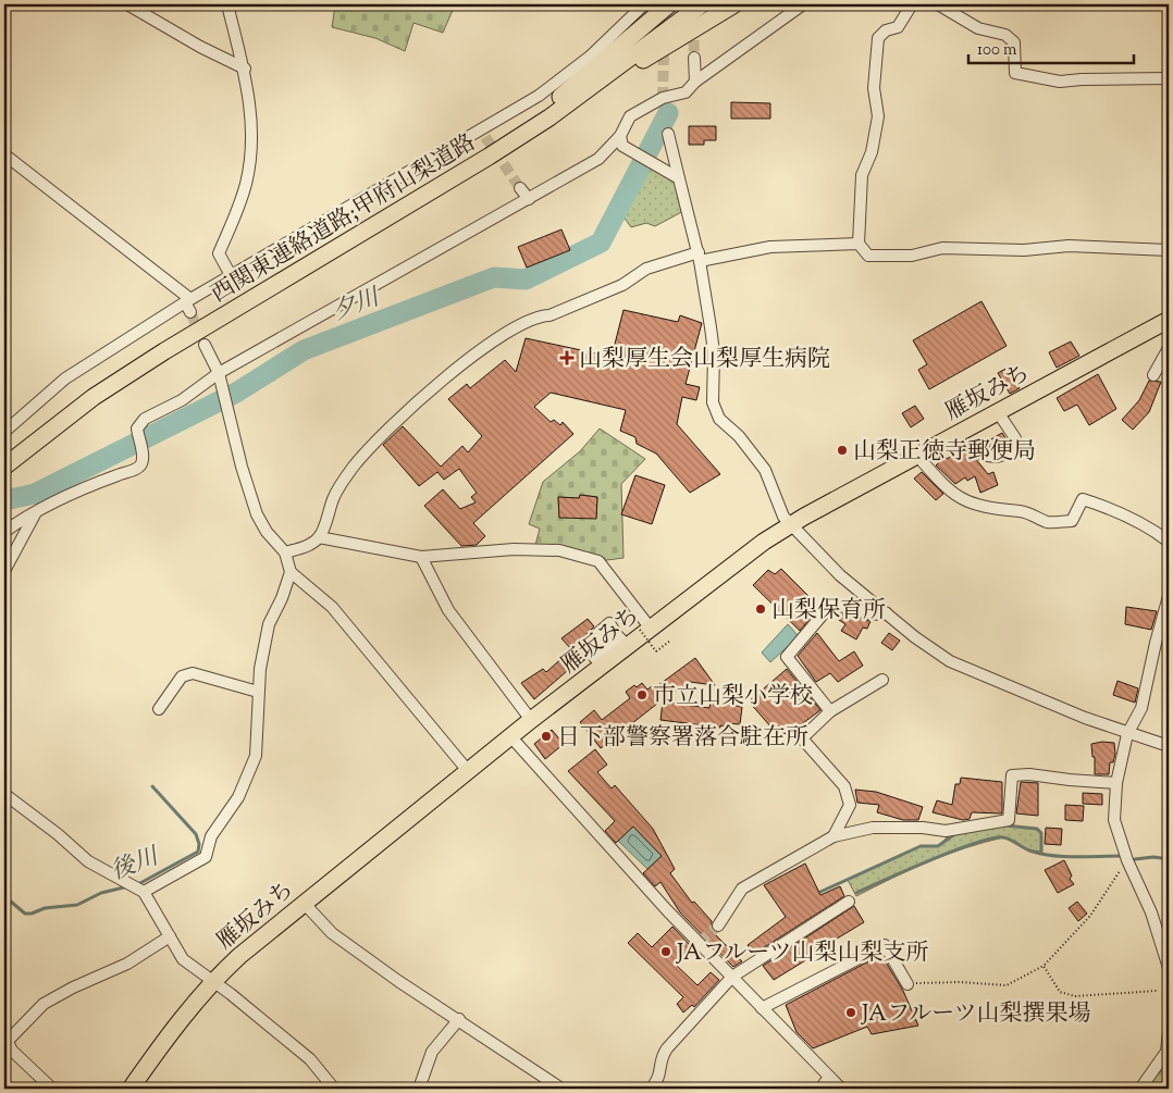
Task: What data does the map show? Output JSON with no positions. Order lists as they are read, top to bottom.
{
  "streets": {
    "highway": ["西関東連絡道路;甲府山梨道路", "雁坂みち"]
  },
  "water": ["夕川", "後川"],
  "places": {
    "health": ["山梨厚生会山梨厚生病院"],
    "other": [
      "山梨正徳寺郵便局",
      "山梨保育所",
      "市立山梨小学校",
      "日下部警察署落合駐在所",
      "JAフルーツ山梨山梨支所",
      "JAフルーツ山梨撰果場"
    ]
  },
  "scale_bar": "100 m"
}
